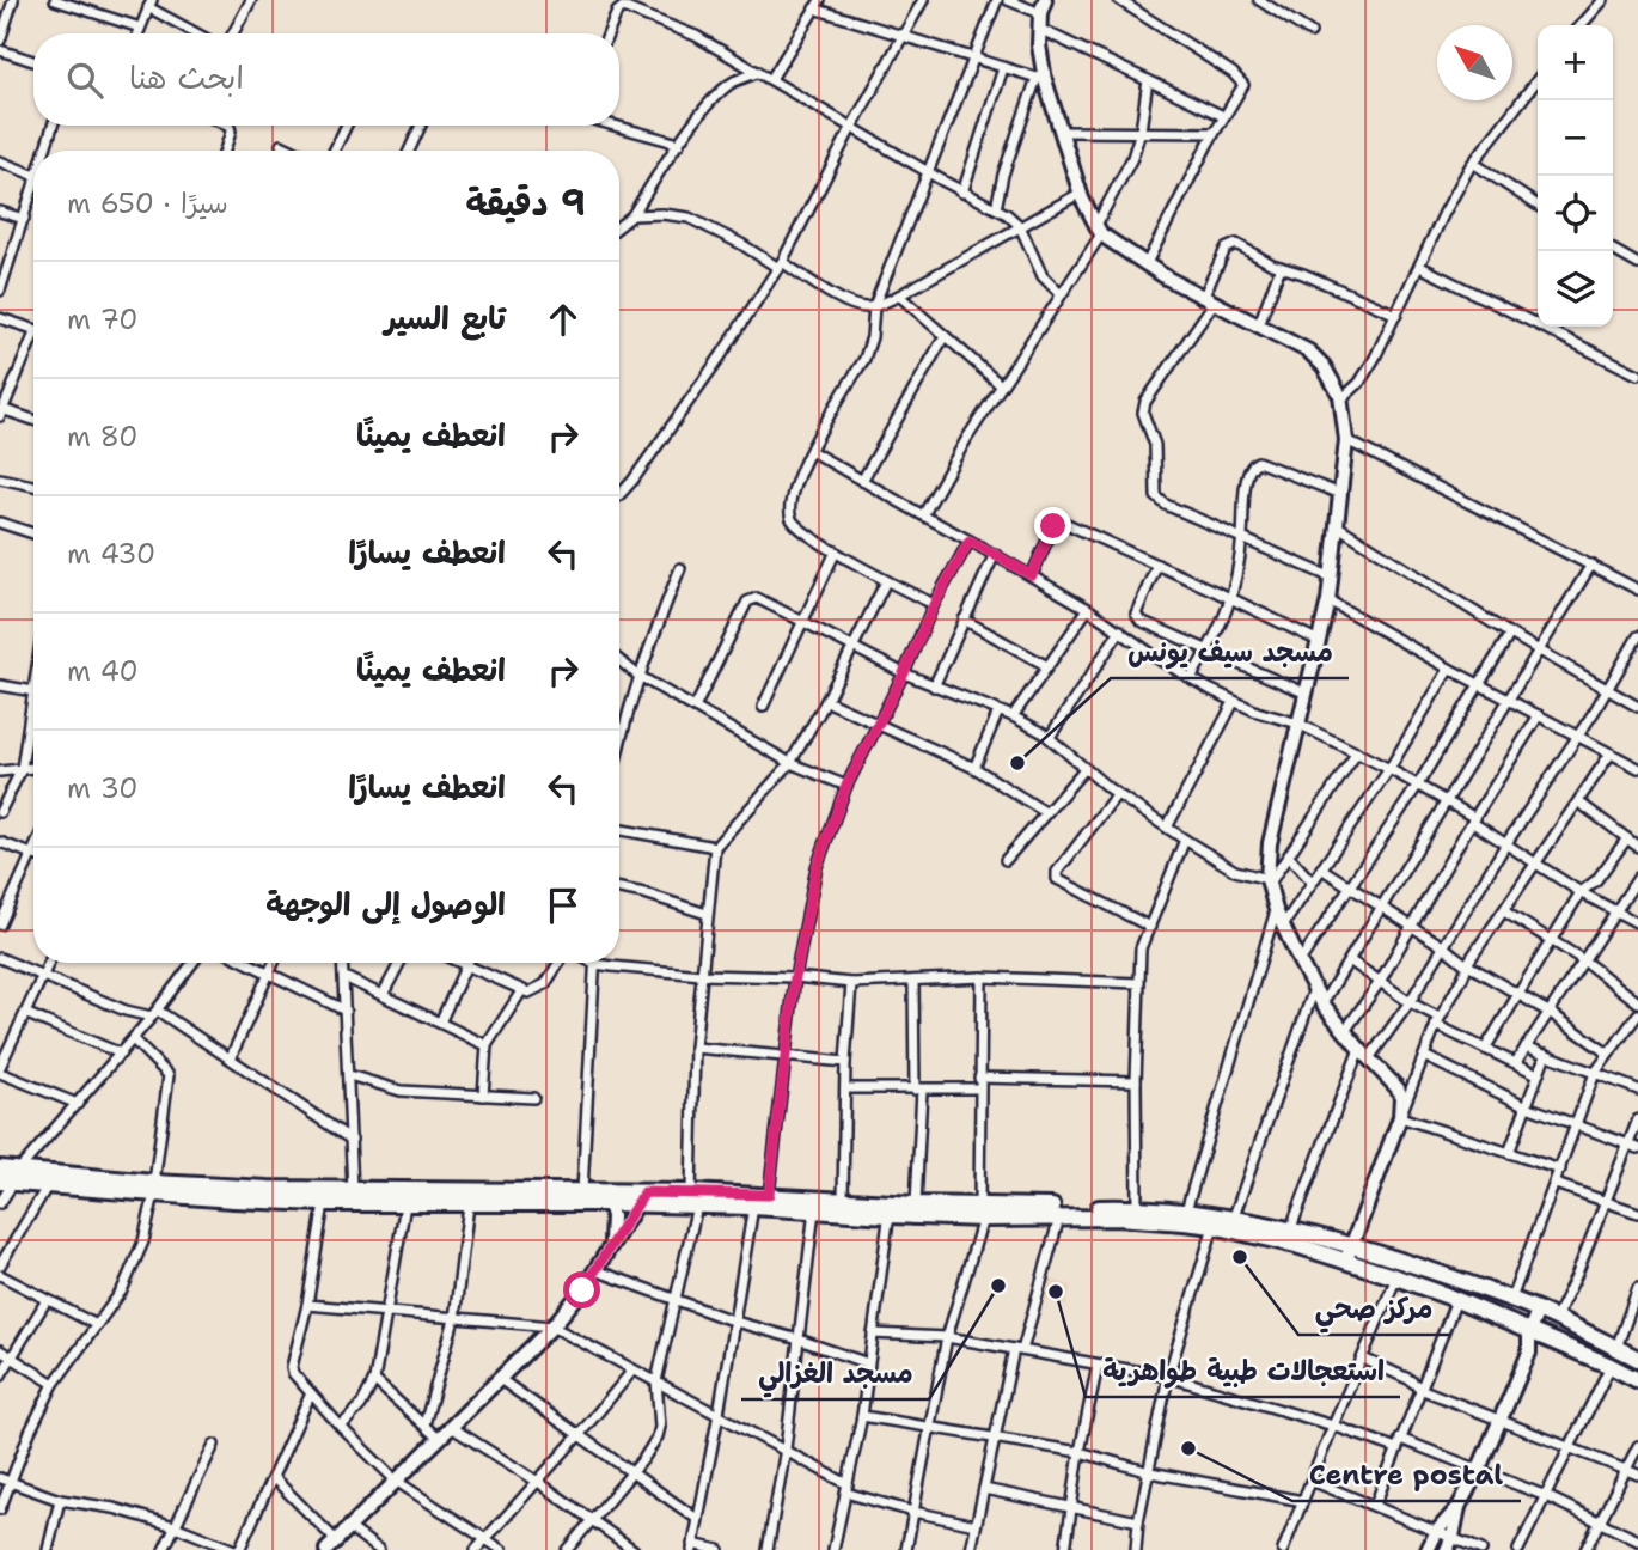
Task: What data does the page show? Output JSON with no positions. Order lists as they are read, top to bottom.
{
  "places": [
    "مسجد سيف يونس",
    "مركز صحي",
    "مسجد الغزالي",
    "استعجالات طبية طواهرية",
    "Centre postal"
  ],
  "north": "top left",
  "page": {
    "map_buttons": ["+", "−"],
    "search": "ابحث هنا",
    "heading": ["9 دقيقة", "سيرًا · 650 m"],
    "list": [
      ["تابع السير", "70 m"],
      ["انعطف يمينًا", "80 m"],
      ["انعطف يسارًا", "430 m"],
      ["انعطف يمينًا", "40 m"],
      ["انعطف يسارًا", "30 m"],
      "الوصول إلى الوجهة"
    ]
  }
}
